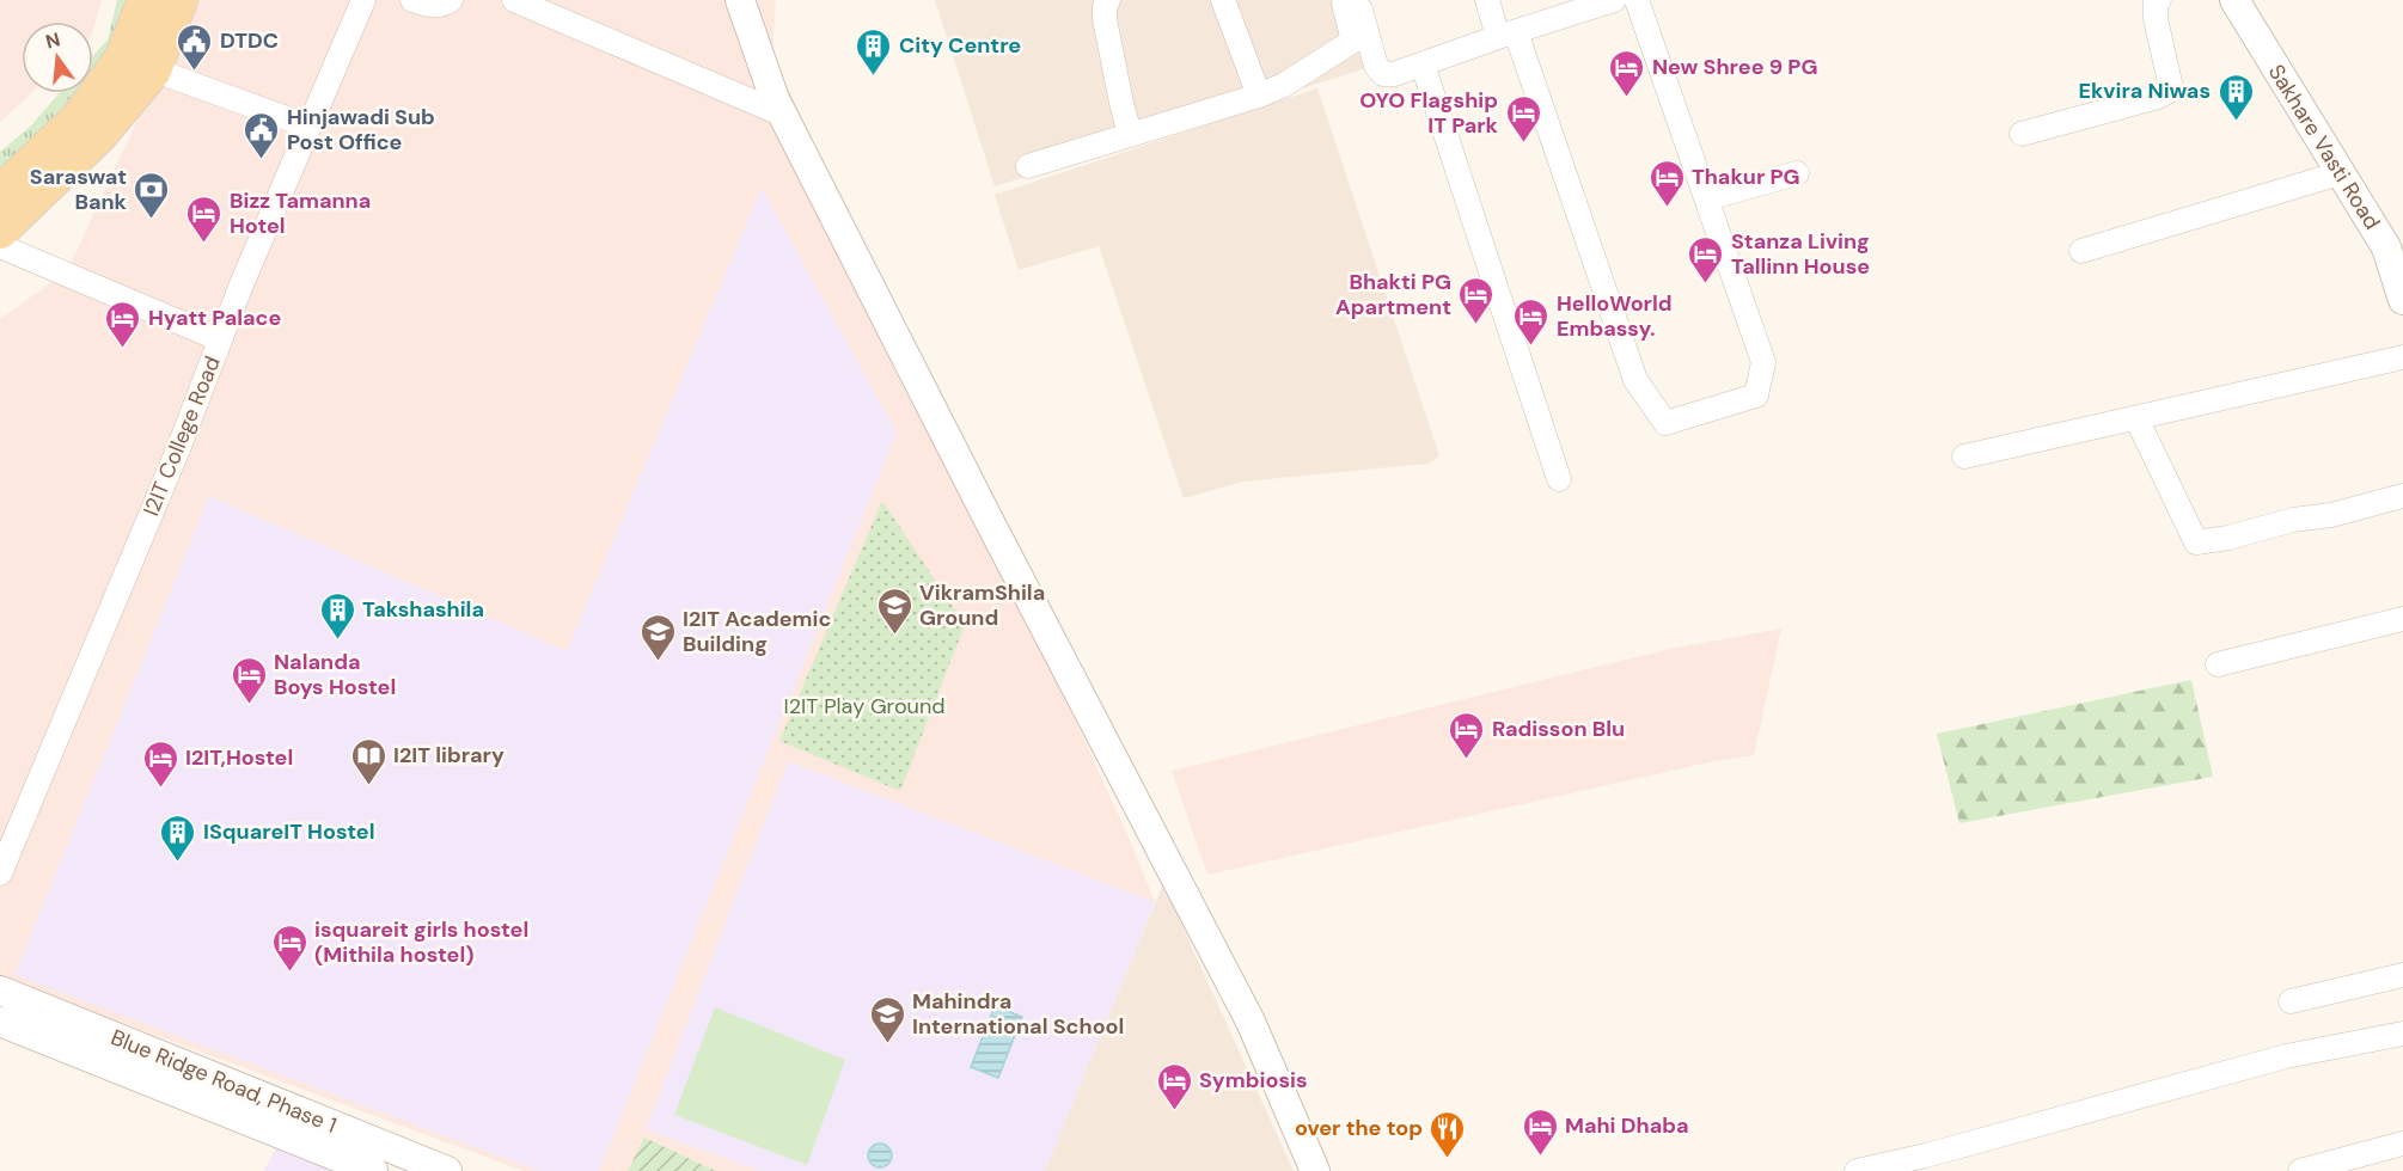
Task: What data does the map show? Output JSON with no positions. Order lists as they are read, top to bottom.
{
  "streets": {
    "street": ["Sakhare Vasti Road", "I2IT College Road", "Blue Ridge Road, Phase 1"]
  },
  "parks": ["I2IT Play Ground"],
  "places": {
    "public building": ["DTDC", "Hinjawadi Sub Post Office"],
    "building": [
      "City Centre",
      "Ekvira Niwas",
      "Takshashila",
      "ISquareIT Hostel"
    ],
    "hotel": [
      "New Shree 9 PG",
      "OYO Flagship IT Park",
      "Thakur PG",
      "Bizz Tamanna Hotel",
      "Stanza Living Tallinn House",
      "Bhakti PG Apartment",
      "HelloWorld Embassy.",
      "Hyatt Palace",
      "Nalanda Boys Hostel",
      "Radisson Blu",
      "I2IT,Hostel",
      "isquareit girls hostel (Mithila hostel)",
      "Symbiosis",
      "Mahi Dhaba"
    ],
    "bank": ["Saraswat Bank"],
    "school or university": ["VikramShila Ground", "I2IT Academic Building", "Mahindra International School"],
    "library": ["I2IT library"],
    "restaurant": ["over the top"]
  },
  "north": "top"
}
